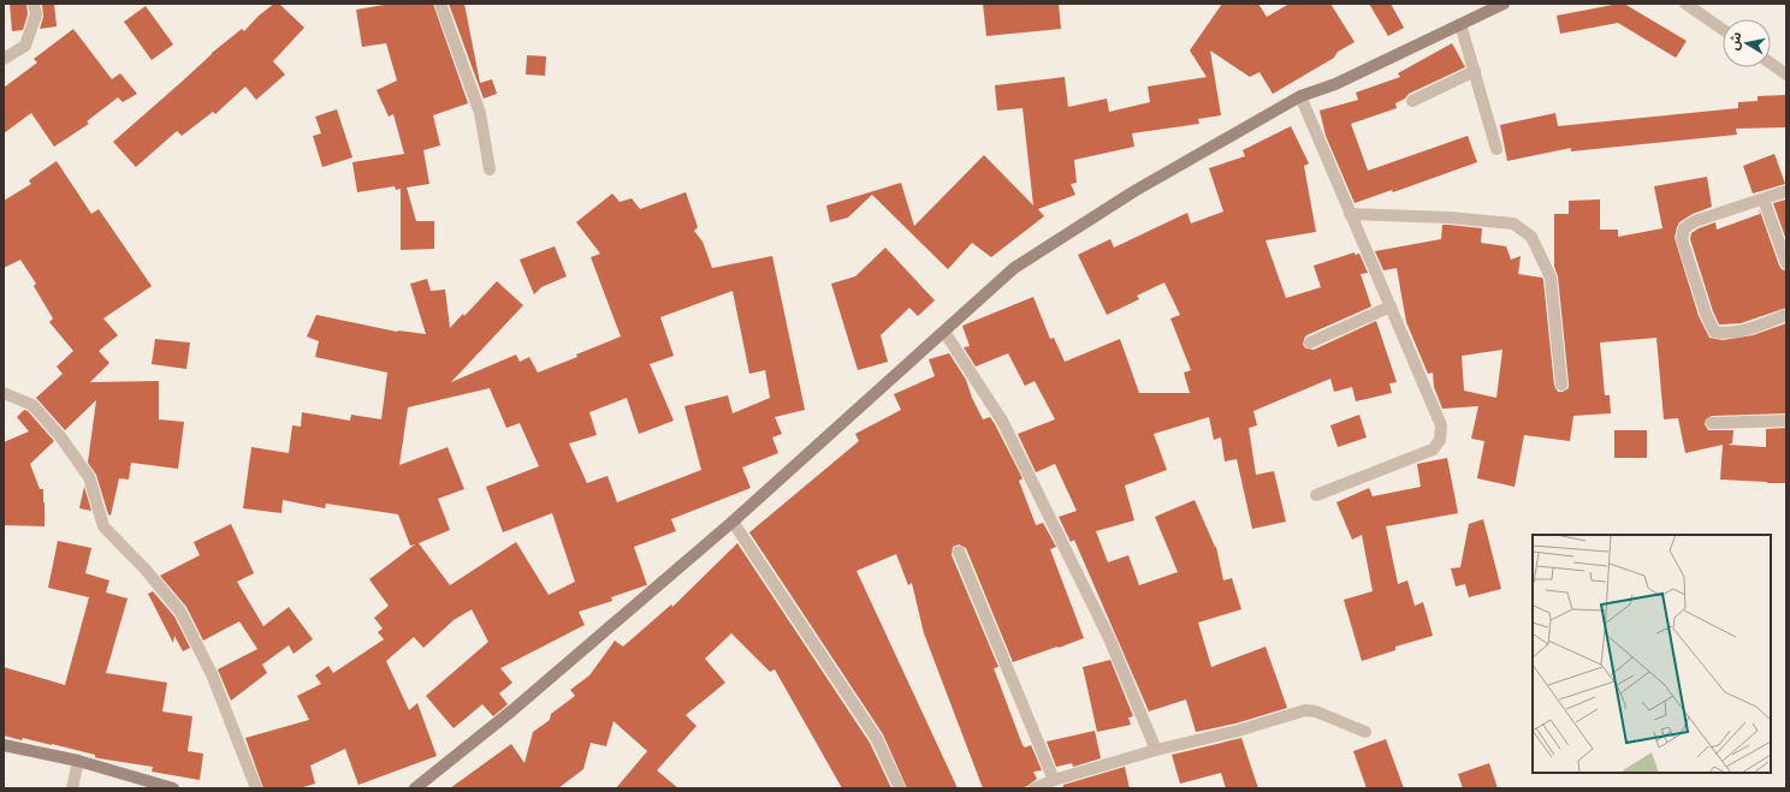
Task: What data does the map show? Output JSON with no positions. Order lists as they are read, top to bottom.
{
  "north": "left"
}
